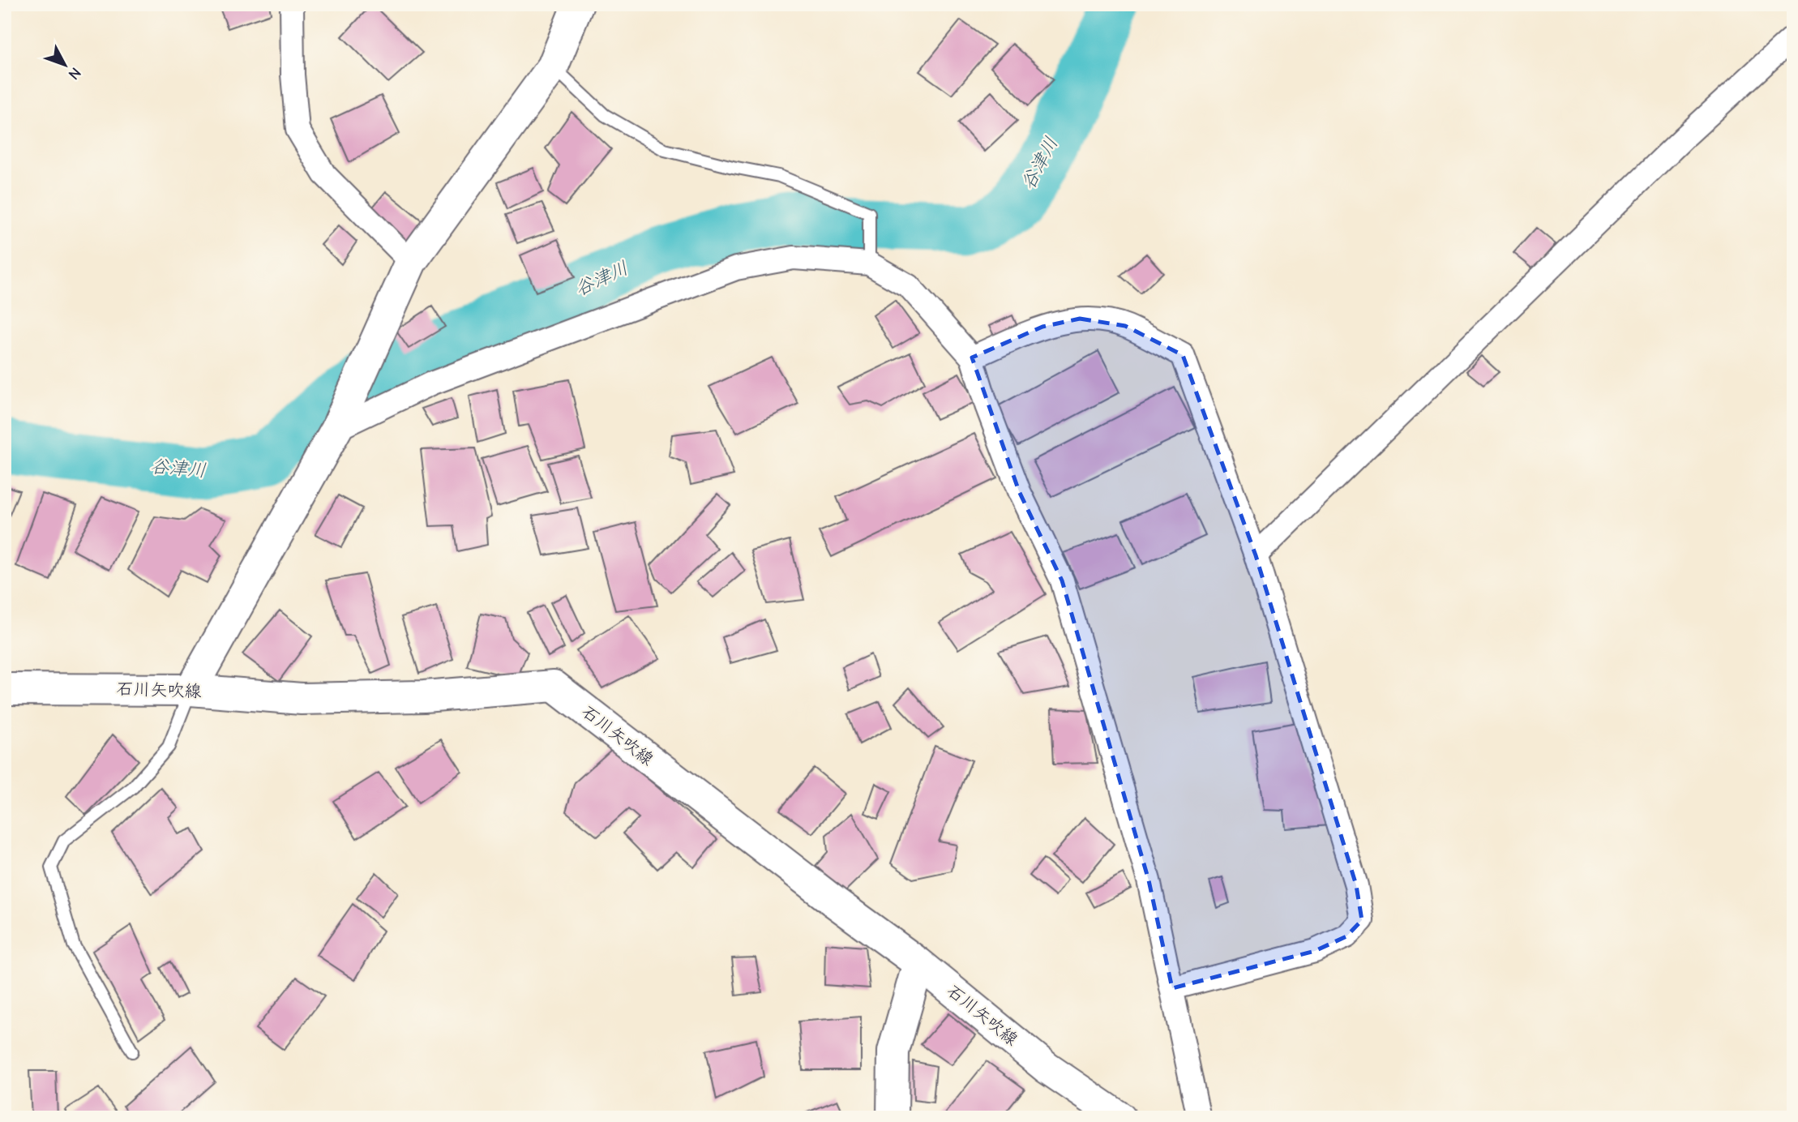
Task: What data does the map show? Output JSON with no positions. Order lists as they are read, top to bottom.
{
  "streets": {
    "main road": ["石川矢吹線"]
  },
  "water": ["谷津川"],
  "north": "bottom right"
}
